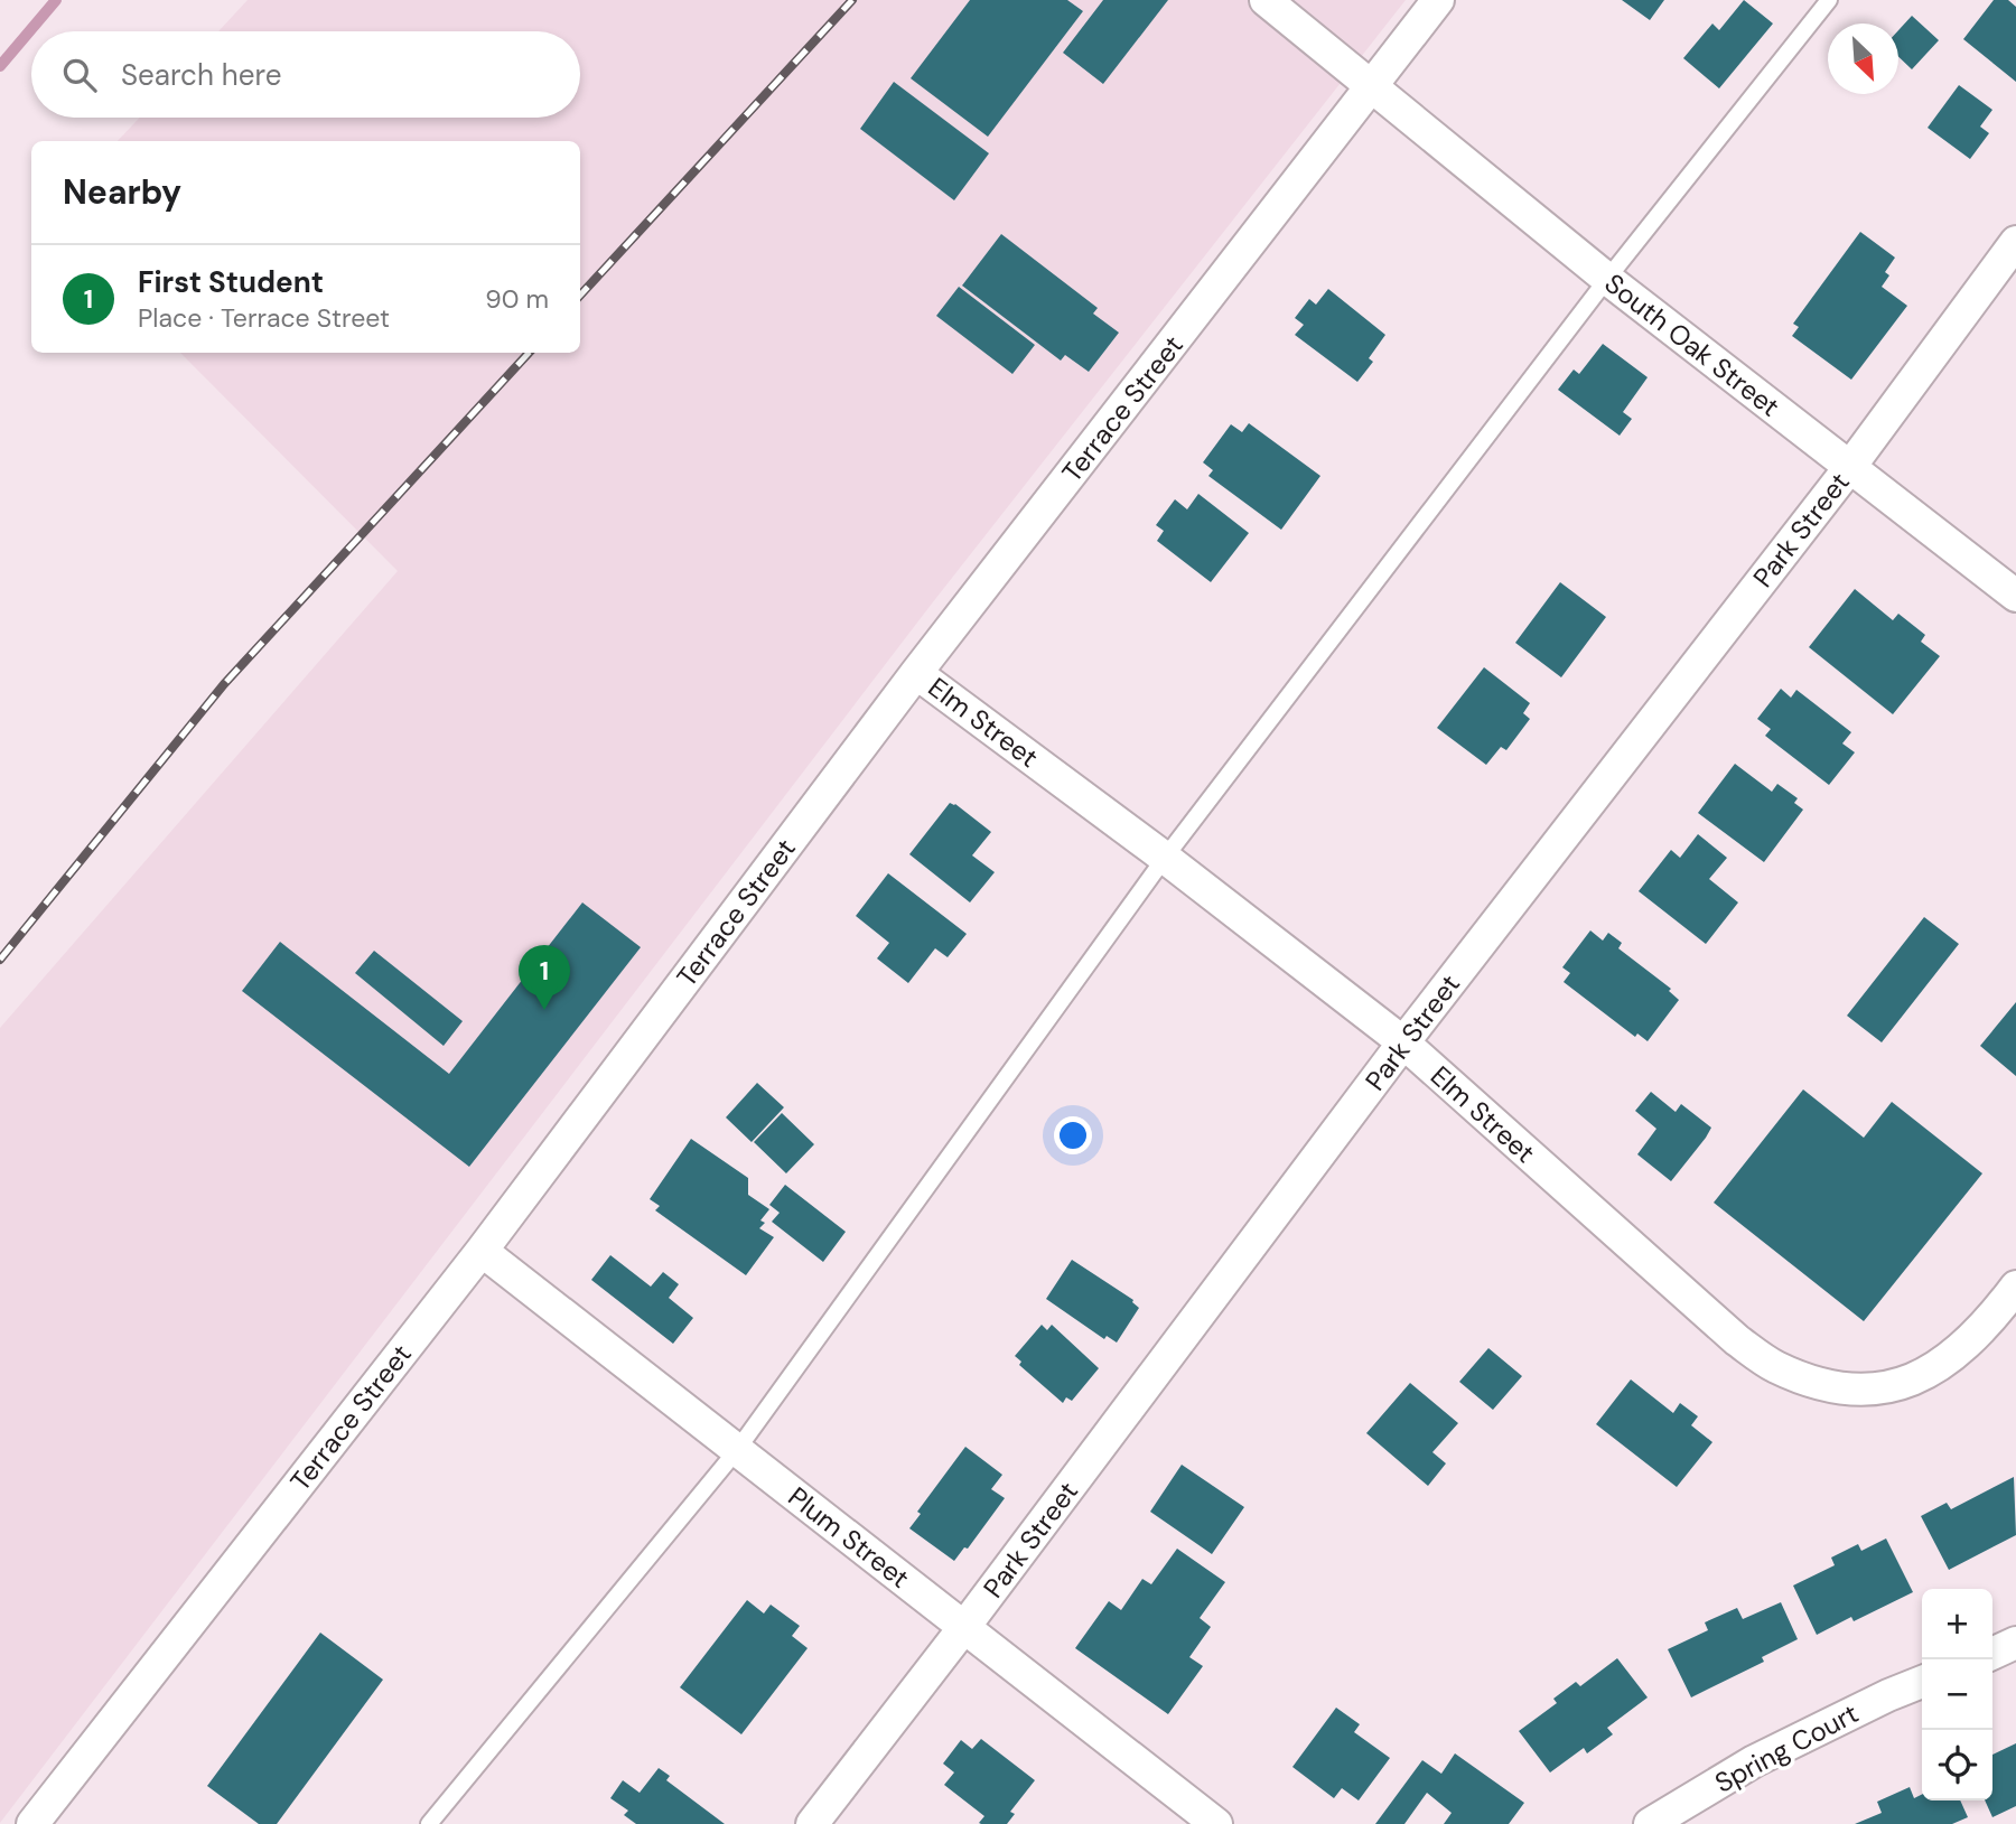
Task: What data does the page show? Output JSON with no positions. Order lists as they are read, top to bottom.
{
  "streets": {
    "street": [
      "South Oak Street",
      "Terrace Street",
      "Park Street",
      "Elm Street",
      "Plum Street",
      "Spring Court"
    ]
  },
  "crossings": [
    ["South Oak Street", "Terrace Street"],
    ["South Oak Street", "Park Street"],
    ["Terrace Street", "Elm Street"],
    ["Terrace Street", "Plum Street"],
    ["Park Street", "Elm Street"],
    ["Park Street", "Plum Street"]
  ],
  "north": "bottom right",
  "page": {
    "search": "Search here",
    "heading": "Nearby",
    "list": [
      {
        "mark": "1",
        "name": "First Student",
        "note": "Place · Terrace Street",
        "value": "90 m"
      }
    ],
    "pins": "1",
    "map_buttons": ["+", "−"]
  }
}
